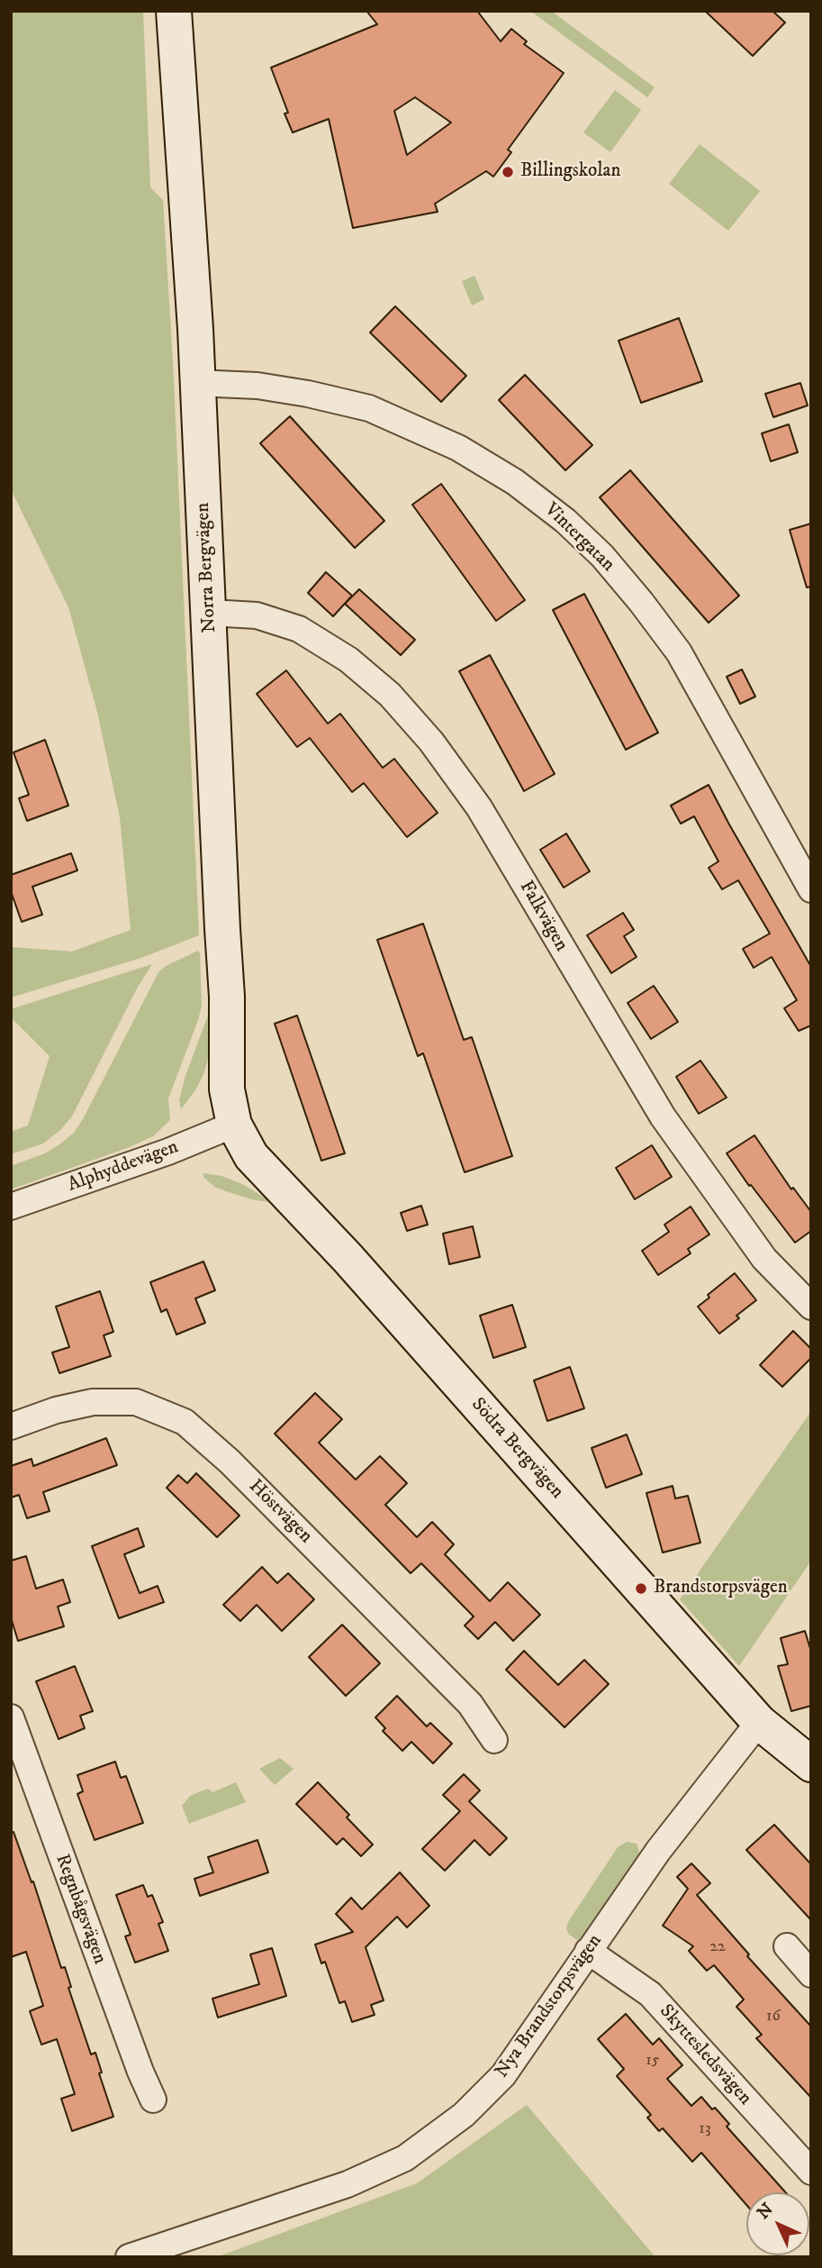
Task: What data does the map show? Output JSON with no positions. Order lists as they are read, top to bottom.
{
  "streets": {
    "street": [
      "Vintergatan",
      "Norra Bergvägen",
      "Falkvägen",
      "Alphyddevägen",
      "Södra Bergvägen",
      "Höstvägen",
      "Regnbågsvägen",
      "Nya Brandstorpsvägen",
      "Skyttesledsvägen"
    ]
  },
  "crossings": [
    ["Vintergatan", "Norra Bergvägen"],
    ["Norra Bergvägen", "Falkvägen"],
    ["Norra Bergvägen", "Alphyddevägen"],
    ["Norra Bergvägen", "Södra Bergvägen"],
    ["Alphyddevägen", "Södra Bergvägen"],
    ["Södra Bergvägen", "Nya Brandstorpsvägen"],
    ["Nya Brandstorpsvägen", "Skyttesledsvägen"]
  ],
  "places": ["Billingskolan", "Brandstorpsvägen"],
  "house_numbers": [
    "22",
    "16",
    "15",
    "13"
  ],
  "north": "top left"
}
